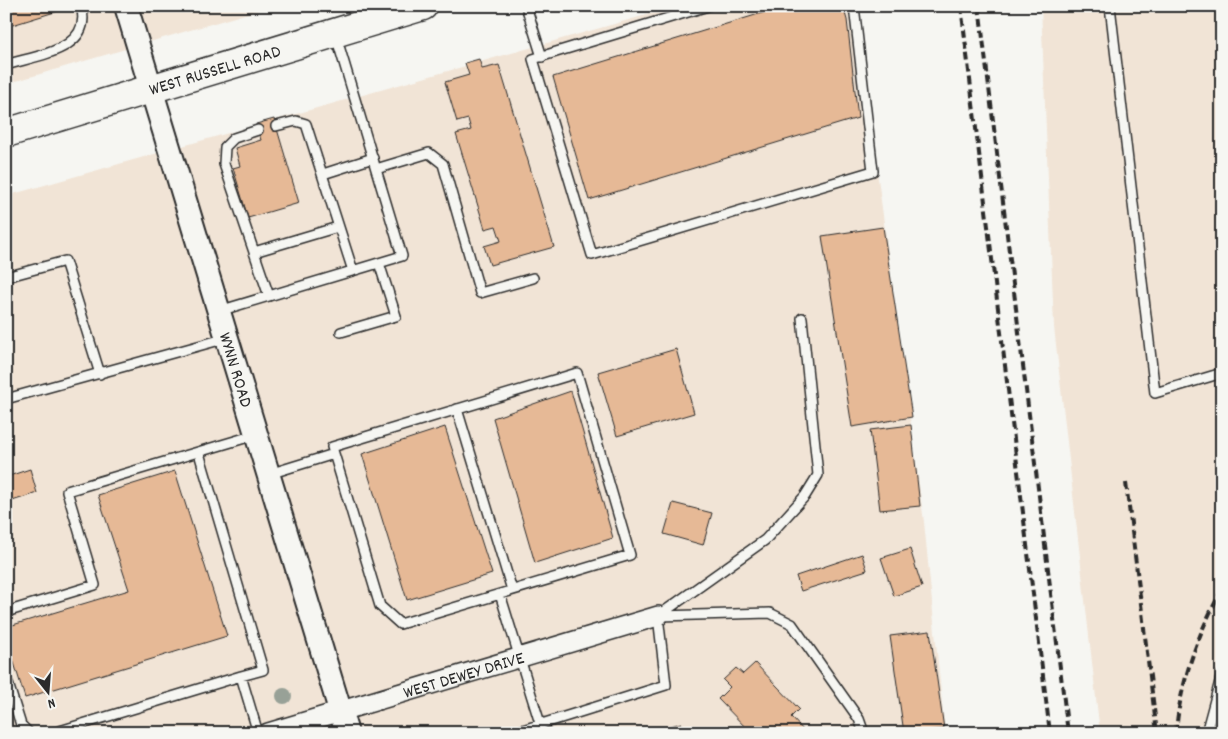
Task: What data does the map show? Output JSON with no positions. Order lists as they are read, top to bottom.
{
  "streets": {
    "main road": ["WEST RUSSELL ROAD"],
    "street": ["WYNN ROAD", "WEST DEWEY DRIVE"]
  },
  "crossings": [
    ["WEST RUSSELL ROAD", "WYNN ROAD"],
    ["WYNN ROAD", "WEST DEWEY DRIVE"]
  ],
  "north": "bottom"
}
